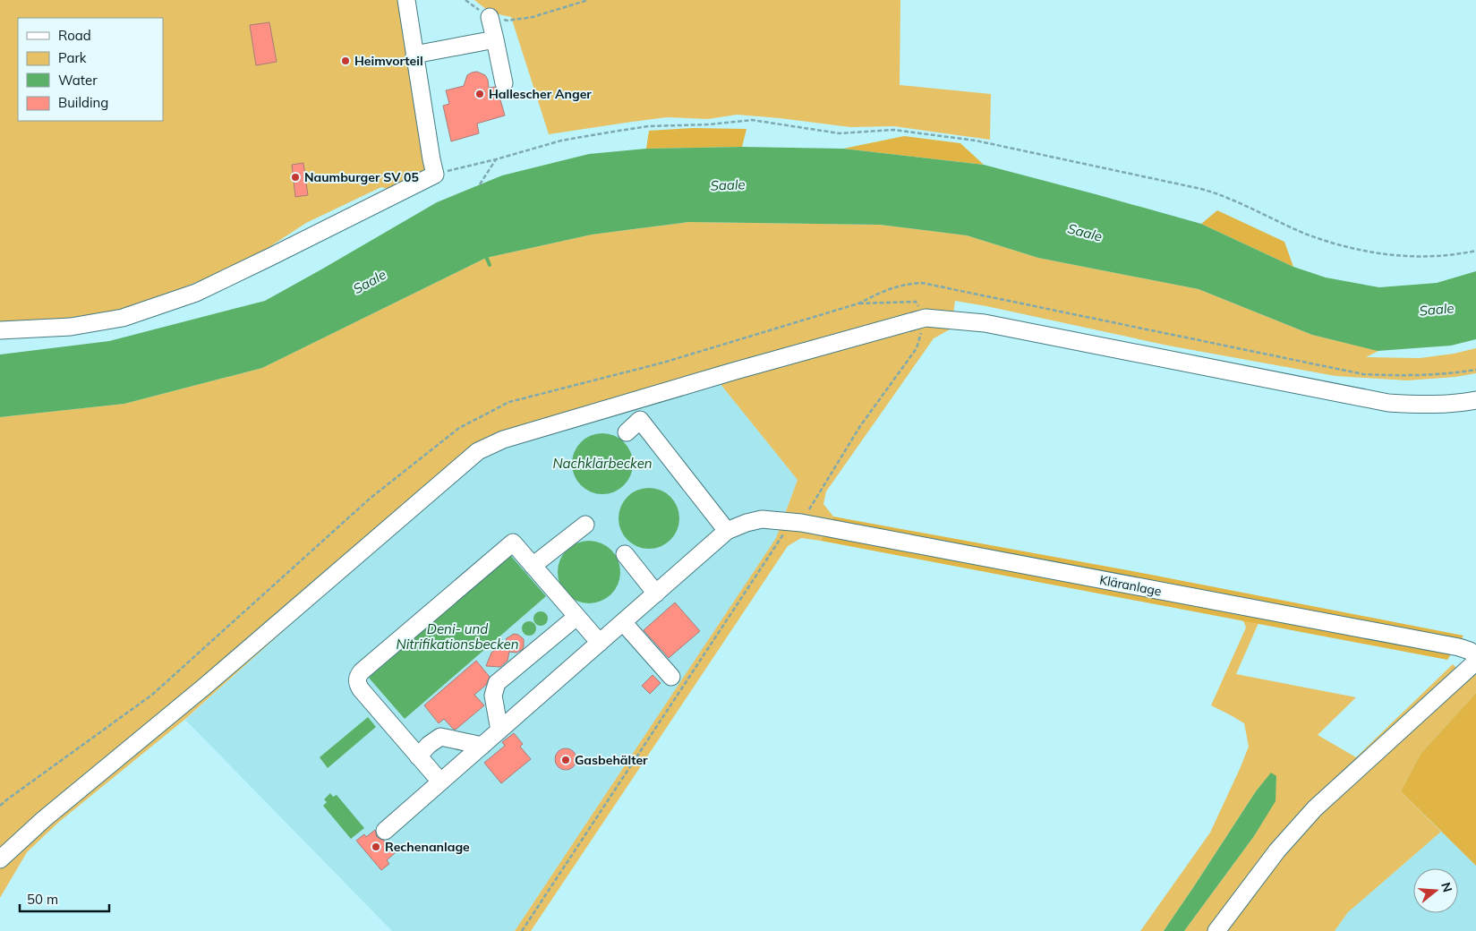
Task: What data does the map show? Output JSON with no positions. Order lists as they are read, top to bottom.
{
  "streets": {
    "street": ["Kläranlage"]
  },
  "water": ["Saale", "Nachklärbecken", "Deni- und Nitrifikationsbecken"],
  "places": [
    "Heimvorteil",
    "Hallescher Anger",
    "Naumburger SV 05",
    "Gasbehälter",
    "Rechenanlage"
  ],
  "legend": [
    "Road",
    "Park",
    "Water",
    "Building"
  ],
  "scale_bar": "50 m",
  "north": "right"
}
